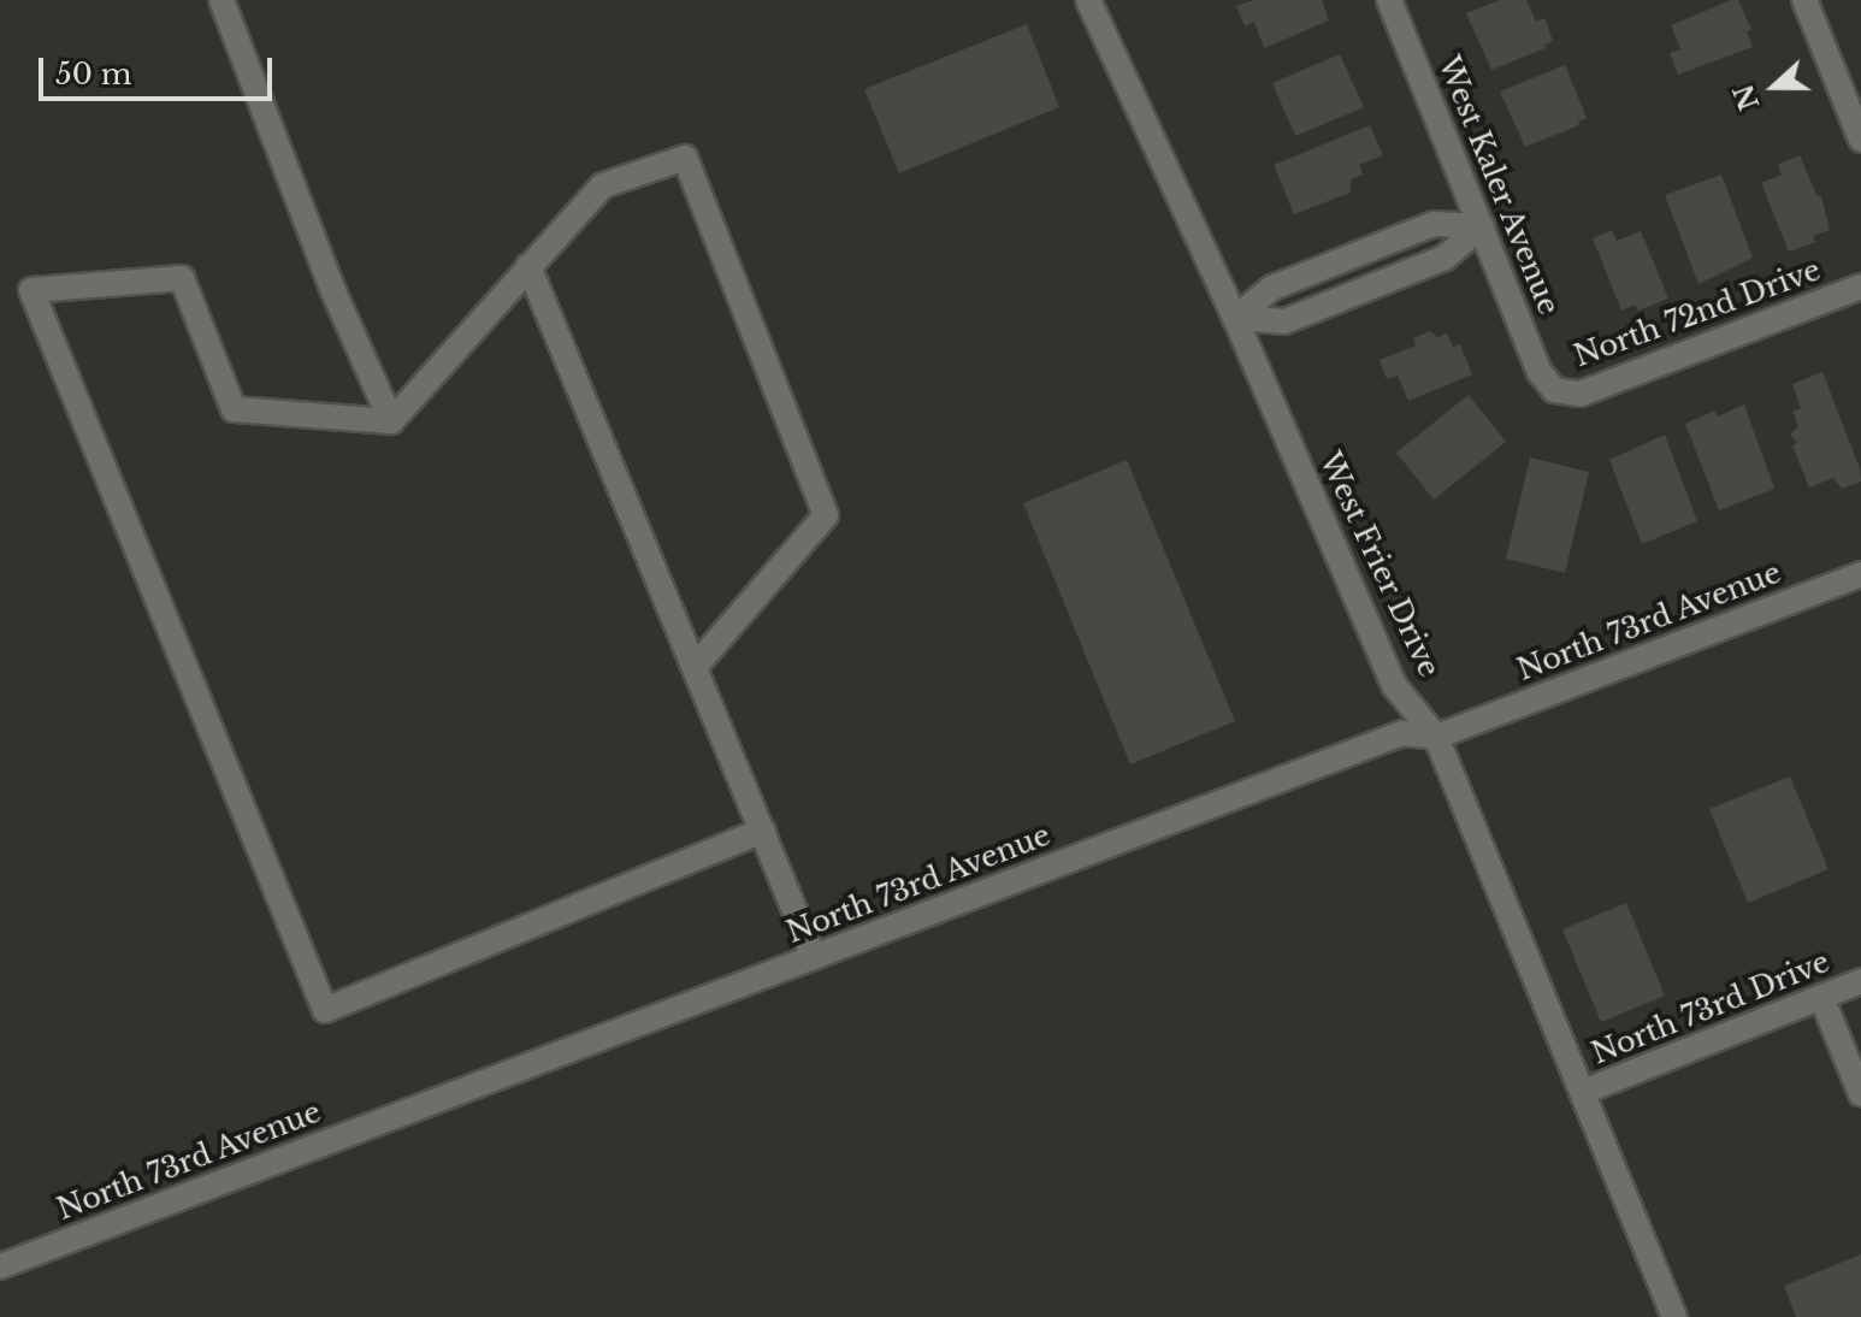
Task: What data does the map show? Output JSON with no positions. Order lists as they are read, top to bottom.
{
  "streets": {
    "street": [
      "West Kaler Avenue",
      "North 72nd Drive",
      "West Frier Drive",
      "North 73rd Avenue",
      "North 73rd Drive"
    ]
  },
  "crossings": [
    ["West Kaler Avenue", "North 72nd Drive"],
    ["West Frier Drive", "North 73rd Avenue"],
    ["West Frier Drive", "North 73rd Drive"]
  ],
  "scale_bar": "50 m",
  "north": "left"
}
